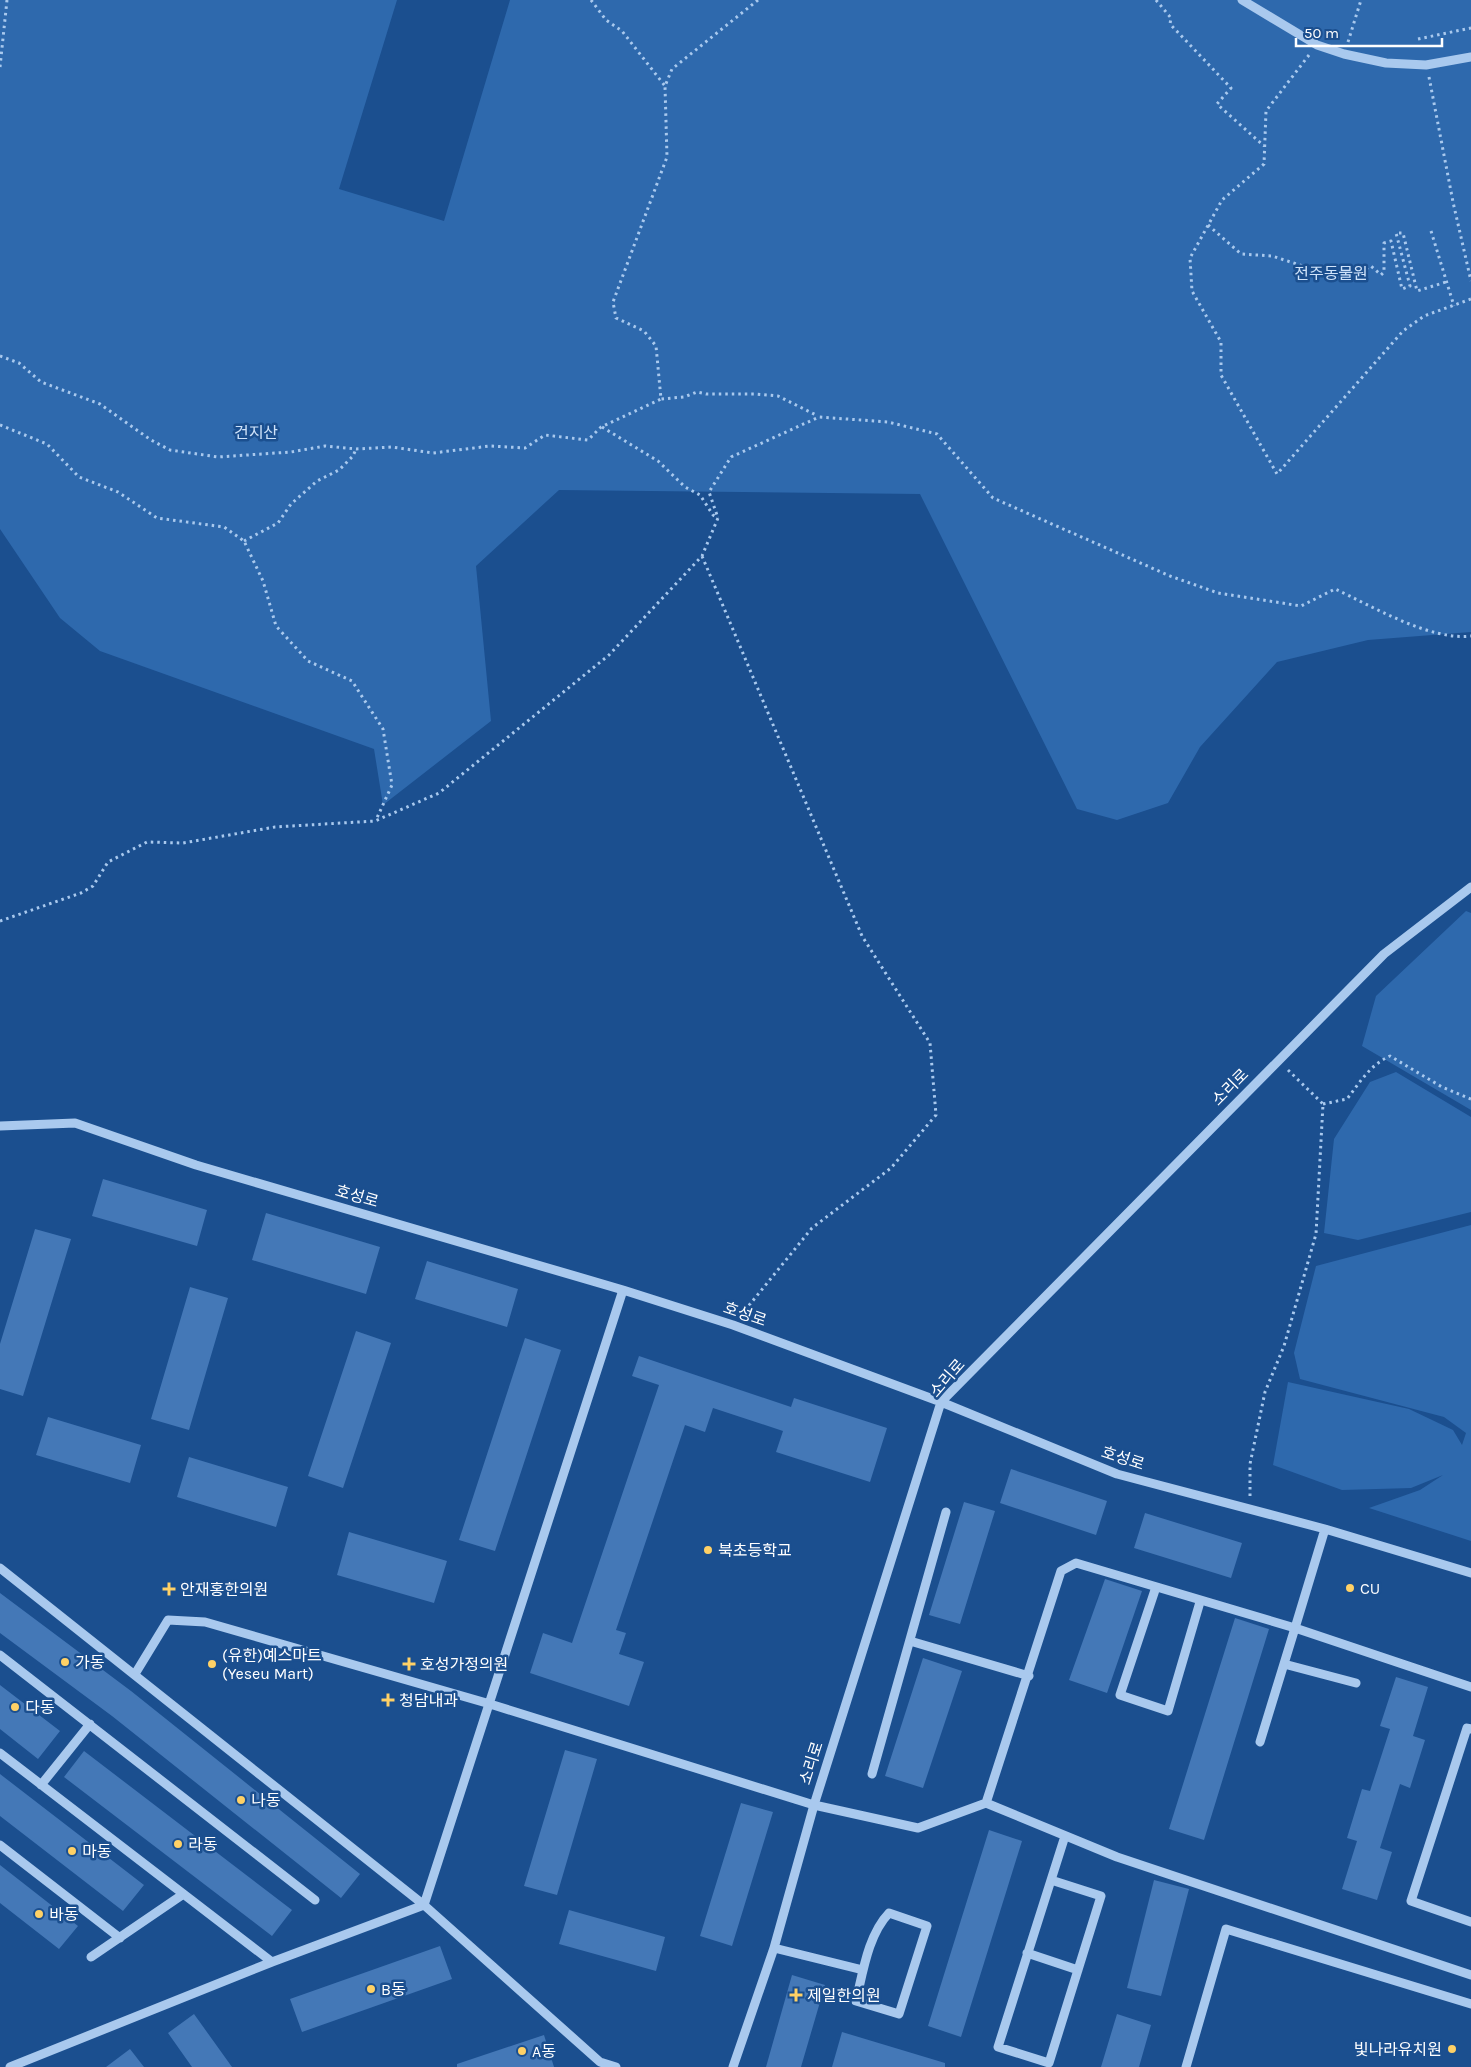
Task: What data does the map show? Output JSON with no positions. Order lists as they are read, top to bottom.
{
  "streets": {
    "street": ["소리로", "호성로"]
  },
  "crossings": [
    ["소리로", "호성로"]
  ],
  "parks": ["전주동물원", "건지산"],
  "places": {
    "other": [
      "북초등학교",
      "CU",
      "가동",
      "(유한)예스마트 (Yeseu Mart)",
      "다동",
      "나동",
      "라동",
      "마동",
      "바동",
      "B동",
      "빛나라유치원",
      "A동"
    ],
    "health": [
      "안재홍한의원",
      "호성가정의원",
      "청담내과",
      "제일한의원"
    ]
  },
  "scale_bar": "50 m"
}
